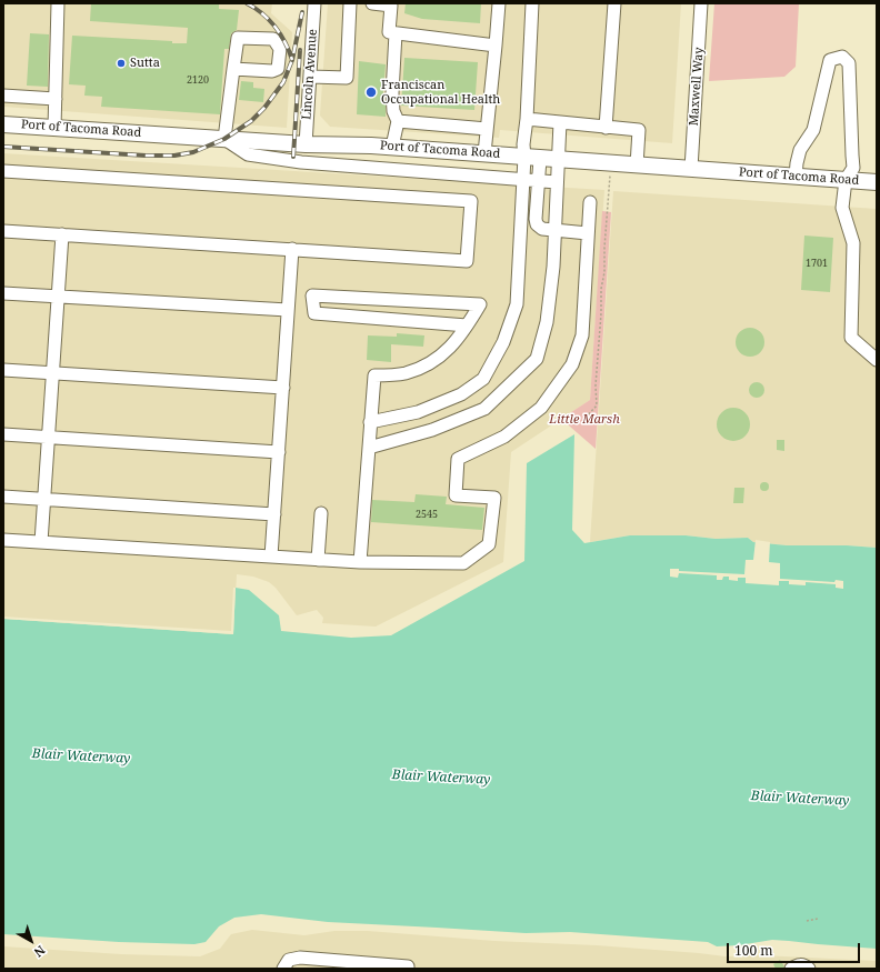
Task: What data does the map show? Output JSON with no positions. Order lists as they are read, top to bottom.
{
  "streets": {
    "main road": ["Port of Tacoma Road"],
    "street": ["Lincoln Avenue", "Maxwell Way"]
  },
  "crossings": [
    ["Lincoln Avenue", "Port of Tacoma Road"],
    ["Maxwell Way", "Port of Tacoma Road"]
  ],
  "water": ["Blair Waterway"],
  "parks": ["Little Marsh"],
  "places": ["Sutta", "Franciscan Occupational Health"],
  "house_numbers": ["2120", "1701", "2545"],
  "scale_bar": "100 m",
  "north": "bottom right"
}
